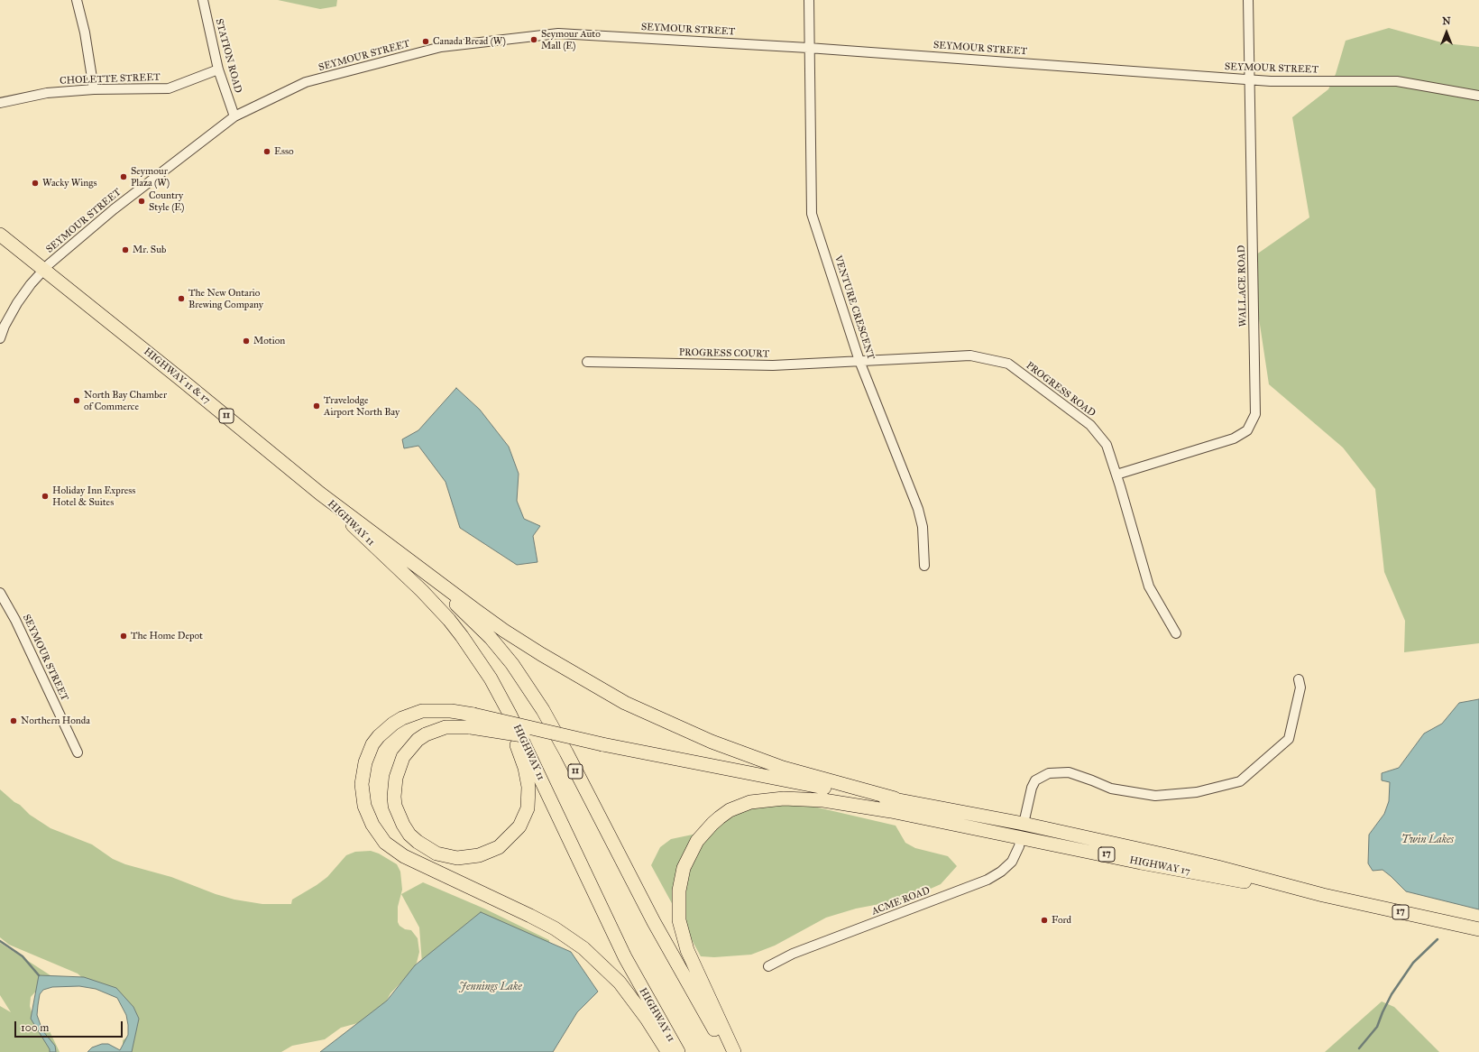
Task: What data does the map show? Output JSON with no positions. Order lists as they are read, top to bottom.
{
  "streets": {
    "highway": [
      "HIGHWAY 11 & 17",
      "11",
      "HIGHWAY 11",
      "17",
      "HIGHWAY 17"
    ],
    "street": [
      "SEYMOUR STREET",
      "STATION ROAD",
      "CHOLETTE STREET",
      "WALLACE ROAD",
      "VENTURE CRESCENT",
      "PROGRESS COURT",
      "PROGRESS ROAD",
      "ACME ROAD"
    ]
  },
  "crossings": [
    ["SEYMOUR STREET", "STATION ROAD"],
    ["SEYMOUR STREET", "WALLACE ROAD"],
    ["SEYMOUR STREET", "VENTURE CRESCENT"],
    ["SEYMOUR STREET", "HIGHWAY 11 & 17"],
    ["STATION ROAD", "CHOLETTE STREET"],
    ["WALLACE ROAD", "PROGRESS ROAD"],
    ["VENTURE CRESCENT", "PROGRESS COURT"],
    ["VENTURE CRESCENT", "PROGRESS ROAD"],
    ["PROGRESS COURT", "PROGRESS ROAD"],
    ["HIGHWAY 11 & 17", "HIGHWAY 11"],
    ["HIGHWAY 17", "ACME ROAD"]
  ],
  "water": ["Twin Lakes", "Jennings Lake"],
  "places": [
    "Seymour Auto Mall (E)",
    "Canada Bread (W)",
    "Esso",
    "Seymour Plaza (W)",
    "Wacky Wings",
    "Country Style (E)",
    "Mr. Sub",
    "The New Ontario Brewing Company",
    "Motion",
    "North Bay Chamber of Commerce",
    "Travelodge Airport North Bay",
    "Holiday Inn Express Hotel & Suites",
    "The Home Depot",
    "Northern Honda",
    "Ford"
  ],
  "scale_bar": "100 m",
  "north": "top"
}
